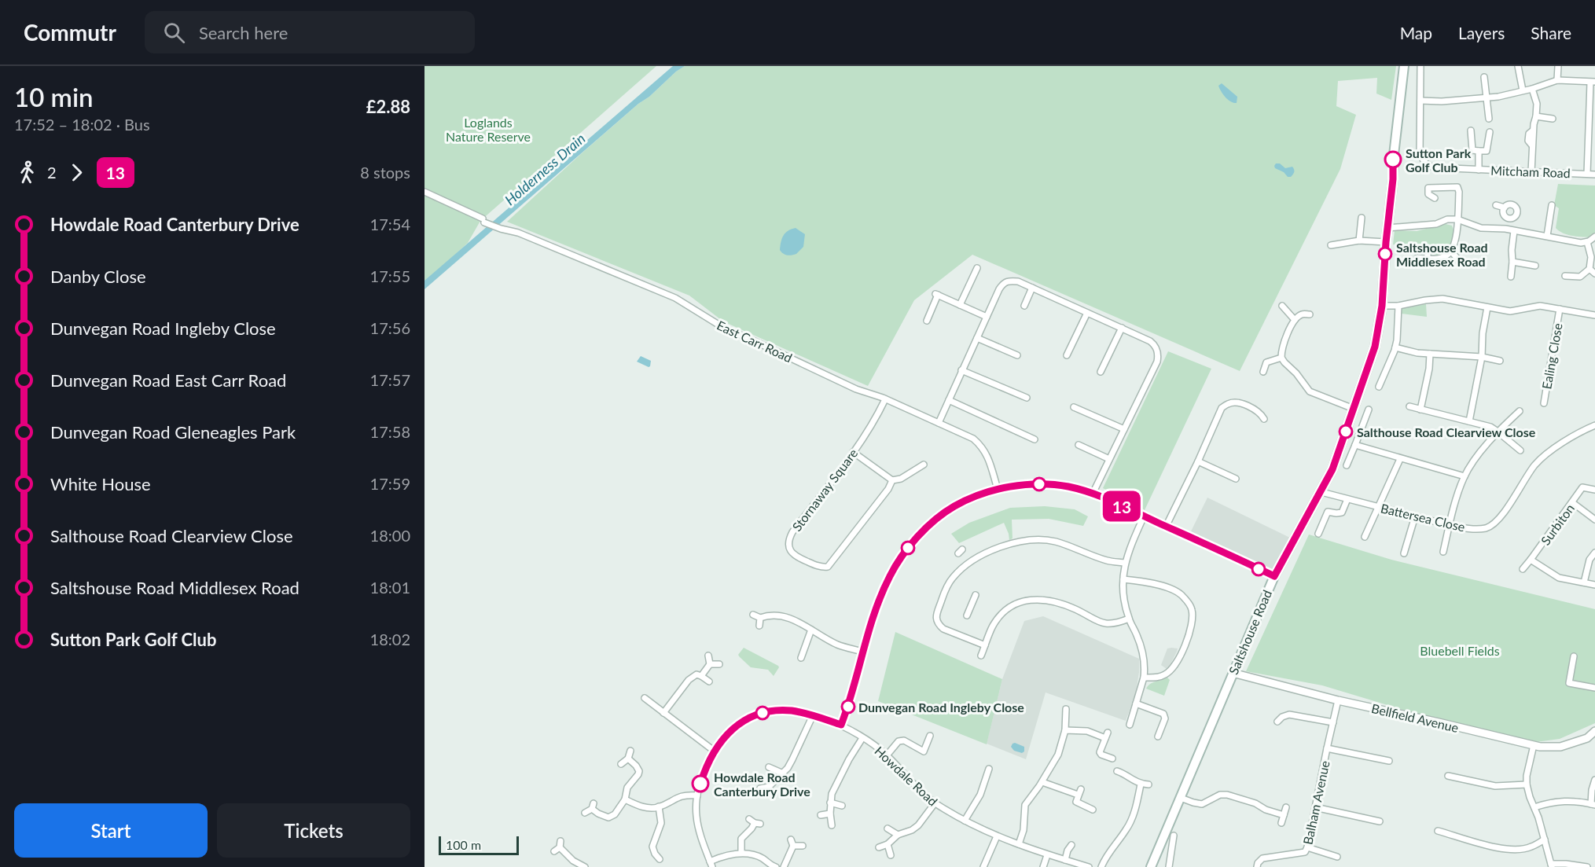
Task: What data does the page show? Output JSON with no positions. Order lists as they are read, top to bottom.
{
  "streets": {
    "main road": ["Saltshouse Road"],
    "street": [
      "Mitcham Road",
      "East Carr Road",
      "Ealing Close",
      "Stornaway Square",
      "Battersea Close",
      "Surbiton",
      "Bellfield Avenue",
      "Howdale Road",
      "Balham Avenue"
    ]
  },
  "crossings": [
    ["East Carr Road", "Stornaway Square"],
    ["Battersea Close", "Saltshouse Road"],
    ["Saltshouse Road", "Bellfield Avenue"],
    ["Bellfield Avenue", "Balham Avenue"]
  ],
  "water": ["Holderness Drain"],
  "parks": ["Loglands Nature Reserve", "Bluebell Fields"],
  "places": [
    "Sutton Park Golf Club",
    "Saltshouse Road Middlesex Road",
    "Salthouse Road Clearview Close",
    "Dunvegan Road Ingleby Close",
    "Howdale Road Canterbury Drive"
  ],
  "lines": ["bus line 13"],
  "scale_bar": "100 m",
  "page": {
    "header": "Commutr",
    "search": "Search here",
    "nav": ["Map", "Layers", "Share"],
    "heading": ["10 min", "17:52 – 18:02 · Bus", "£2.88"],
    "on_map": "13",
    "legs": ["2", "13", "8 stops"],
    "list": [
      {
        "name": "Howdale Road Canterbury Drive",
        "value": "17:54"
      },
      {
        "name": "Danby Close",
        "value": "17:55"
      },
      {
        "name": "Dunvegan Road Ingleby Close",
        "value": "17:56"
      },
      {
        "name": "Dunvegan Road East Carr Road",
        "value": "17:57"
      },
      {
        "name": "Dunvegan Road Gleneagles Park",
        "value": "17:58"
      },
      {
        "name": "White House",
        "value": "17:59"
      },
      {
        "name": "Salthouse Road Clearview Close",
        "value": "18:00"
      },
      {
        "name": "Saltshouse Road Middlesex Road",
        "value": "18:01"
      },
      {
        "name": "Sutton Park Golf Club",
        "value": "18:02"
      }
    ],
    "buttons": ["Start", "Tickets"],
    "scale": "100 m"
  }
}
